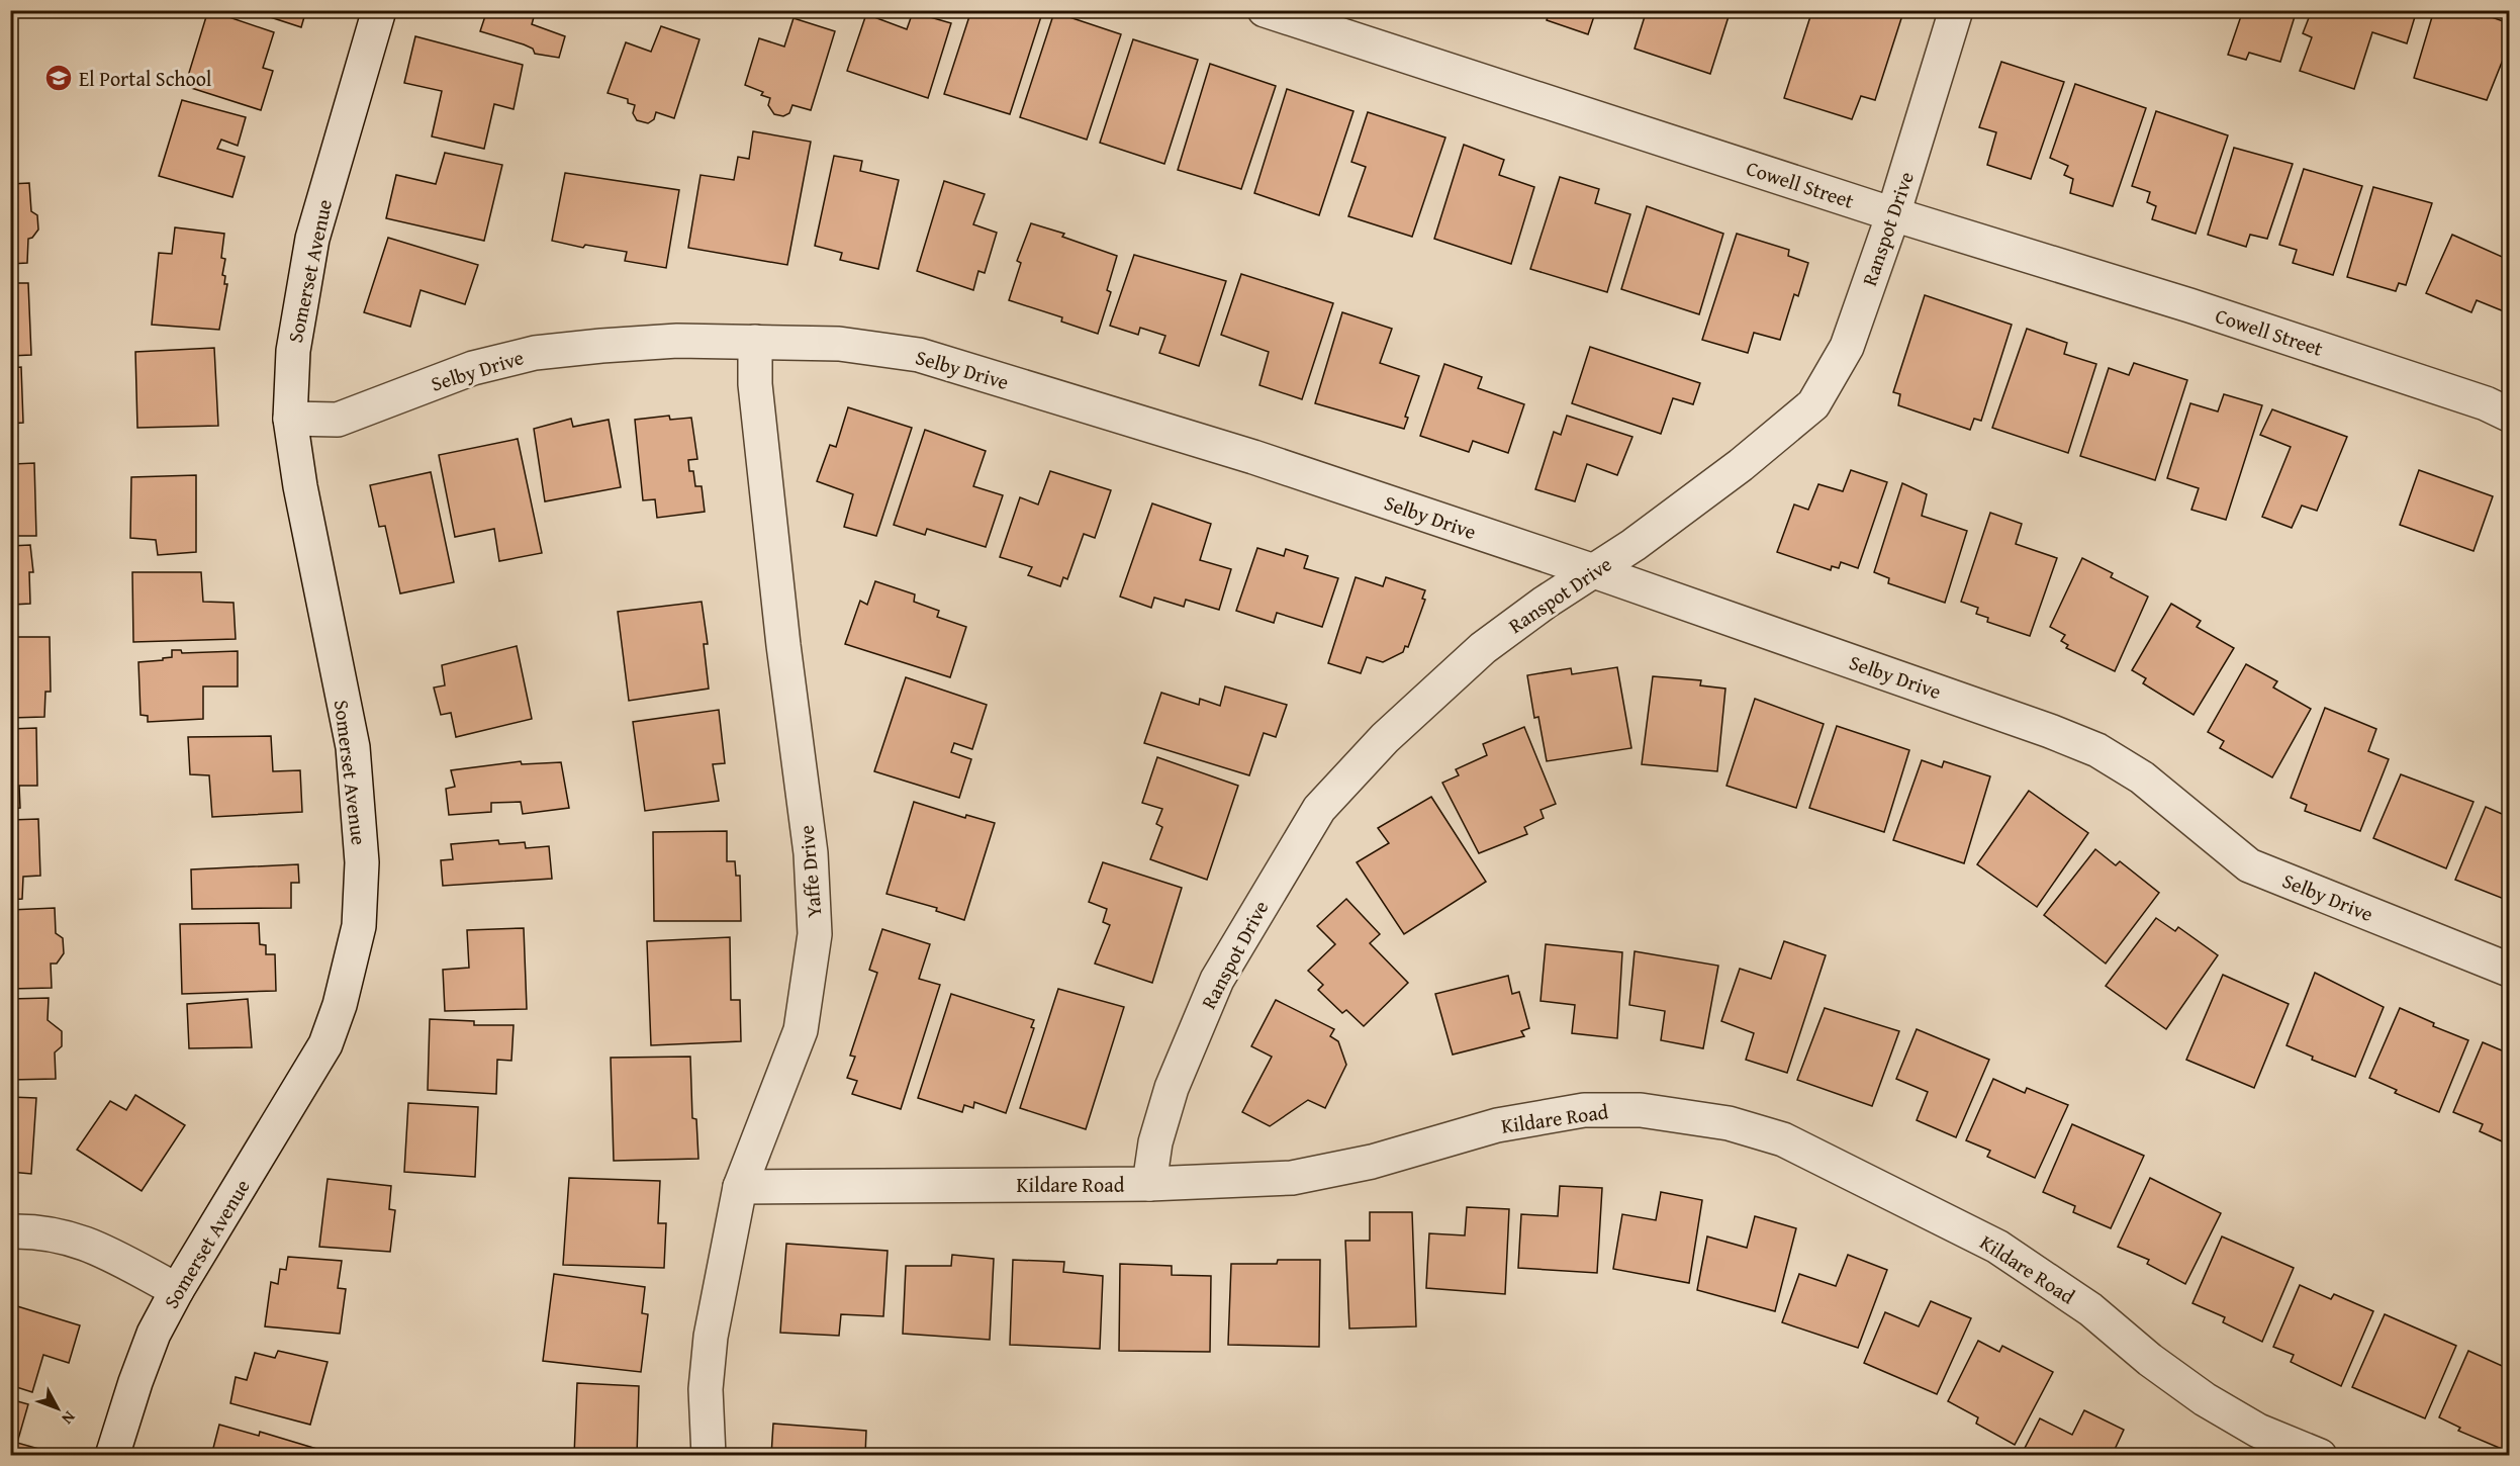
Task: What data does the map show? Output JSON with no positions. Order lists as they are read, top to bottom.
{
  "streets": {
    "street": [
      "Cowell Street",
      "Ranspot Drive",
      "Somerset Avenue",
      "Selby Drive",
      "Yaffe Drive",
      "Kildare Road"
    ]
  },
  "crossings": [
    ["Cowell Street", "Ranspot Drive"],
    ["Ranspot Drive", "Selby Drive"],
    ["Ranspot Drive", "Kildare Road"],
    ["Somerset Avenue", "Selby Drive"],
    ["Selby Drive", "Yaffe Drive"],
    ["Yaffe Drive", "Kildare Road"]
  ],
  "places": {
    "school or university": ["El Portal School"]
  },
  "north": "bottom right"
}
